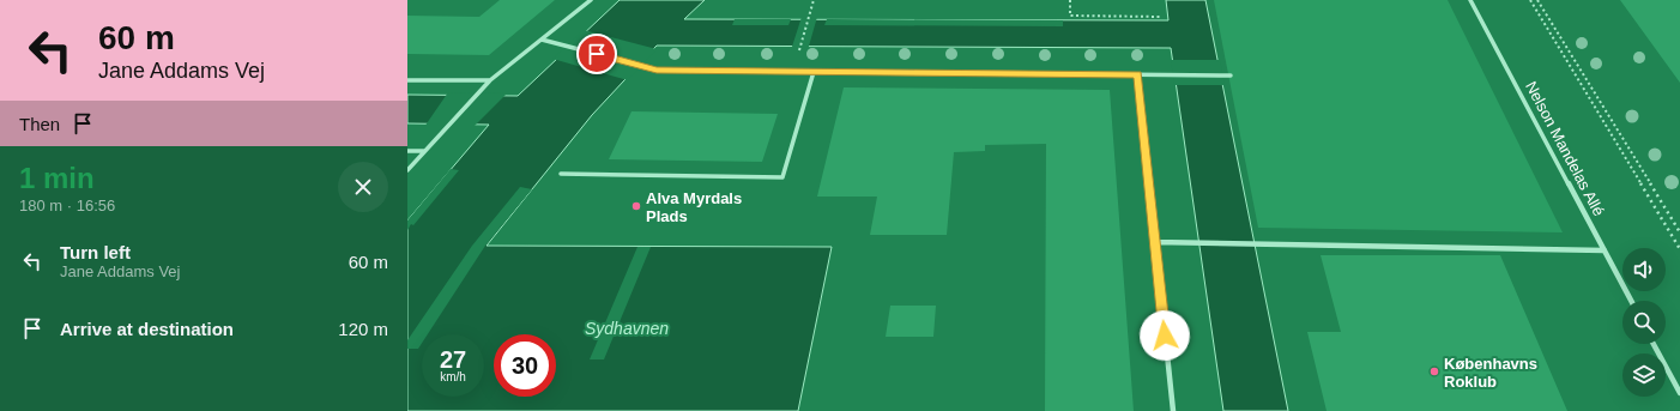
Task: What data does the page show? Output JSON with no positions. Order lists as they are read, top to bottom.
{
  "streets": {
    "street": ["Nelson Mandelas Allé"]
  },
  "water": ["Sydhavnen"],
  "places": ["Alva Myrdals Plads", "Københavns Roklub"],
  "page": {
    "turn": ["60 m", "Jane Addams Vej"],
    "then": "Then",
    "heading": ["1 min", "180 m · 16:56"],
    "list": [
      {
        "name": "Turn left",
        "note": "Jane Addams Vej",
        "value": "60 m"
      },
      {
        "name": "Arrive at destination",
        "value": "120 m"
      }
    ],
    "speed": "27 km/h",
    "limit": "30"
  }
}
